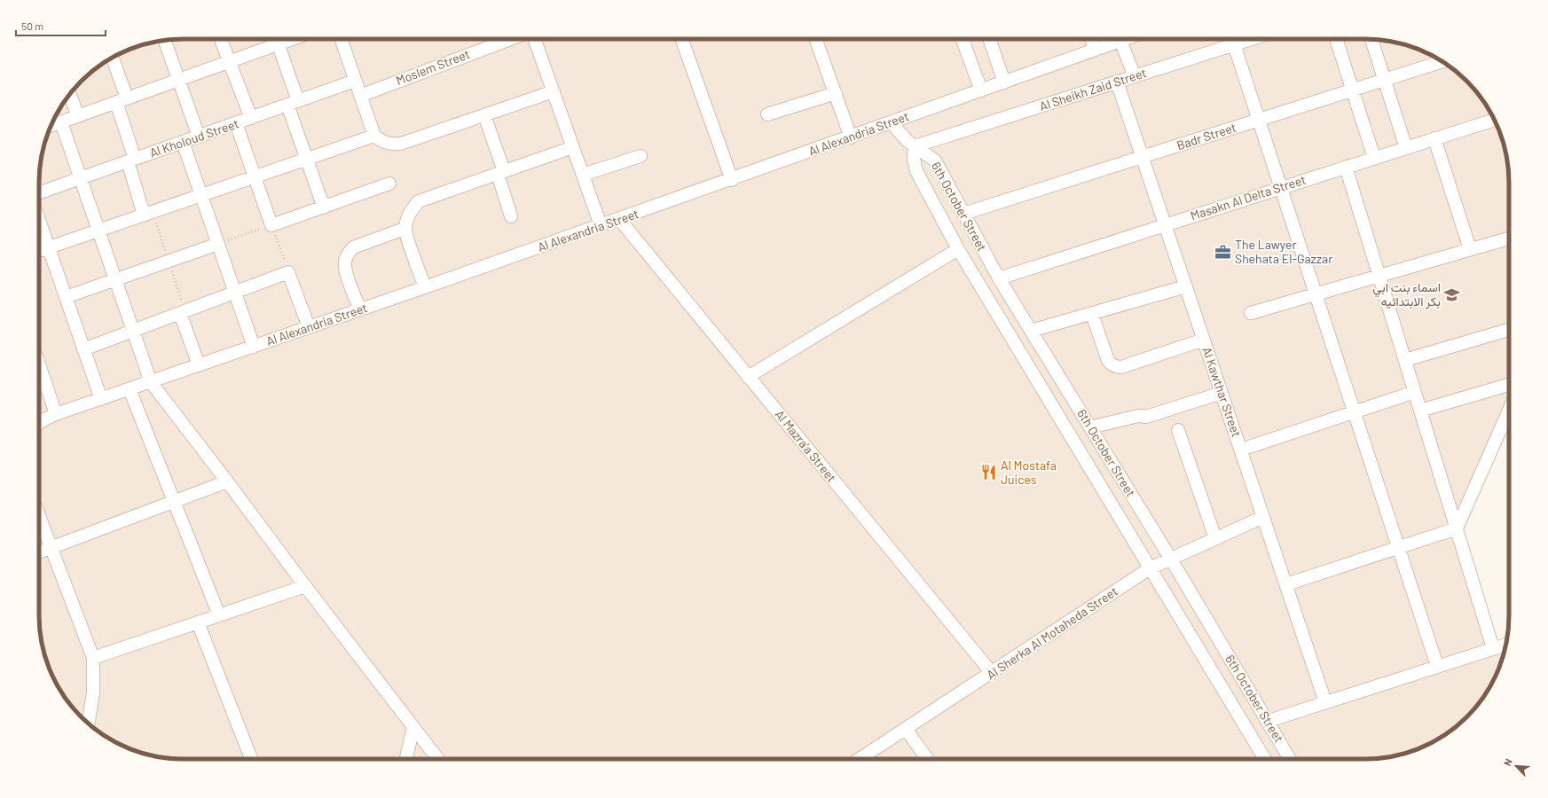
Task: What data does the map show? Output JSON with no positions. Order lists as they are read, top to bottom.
{
  "streets": {
    "street": [
      "Moslem Street",
      "Al Sheikh Zaid Street",
      "Al Alexandria Street",
      "Badr Street",
      "Al Kholoud Street",
      "Masakn Al Delta Street",
      "6th October Street",
      "Al Kawthar Street",
      "Al Mazra'a Street",
      "Al Sherka Al Motaheda Street"
    ]
  },
  "crossings": [
    ["Al Sheikh Zaid Street", "6th October Street"],
    ["Al Sheikh Zaid Street", "Al Kawthar Street"],
    ["Al Alexandria Street", "6th October Street"],
    ["Al Alexandria Street", "Al Mazra'a Street"],
    ["Badr Street", "6th October Street"],
    ["Badr Street", "Al Kawthar Street"],
    ["Masakn Al Delta Street", "6th October Street"],
    ["Masakn Al Delta Street", "Al Kawthar Street"],
    ["6th October Street", "Al Sherka Al Motaheda Street"],
    ["Al Kawthar Street", "Al Sherka Al Motaheda Street"],
    ["Al Mazra'a Street", "Al Sherka Al Motaheda Street"]
  ],
  "places": {
    "office": ["The Lawyer Shehata El-Gazzar"],
    "school or university": ["اسماء بنت ابي بكر الابتدائيه"],
    "restaurant": ["Al Mostafa Juices"]
  },
  "scale_bar": "50 m",
  "north": "top left"
}
